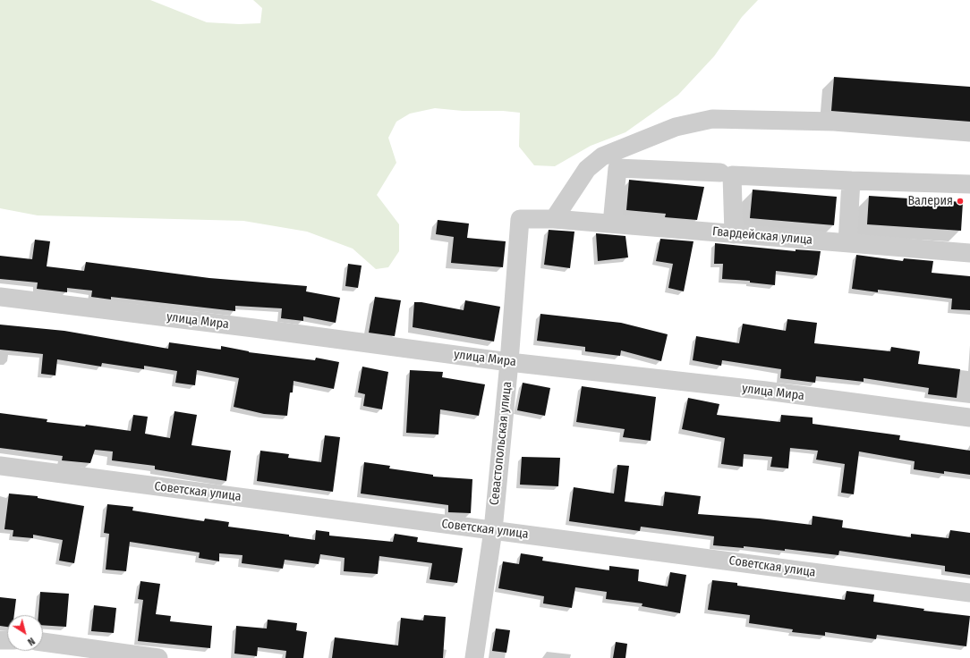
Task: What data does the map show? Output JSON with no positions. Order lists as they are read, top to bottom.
{
  "streets": {
    "street": [
      "Гвардейская улица",
      "улица Мира",
      "Севастопольская улица",
      "Советская улица"
    ]
  },
  "crossings": [
    ["Гвардейская улица", "Севастопольская улица"],
    ["улица Мира", "Севастопольская улица"],
    ["Севастопольская улица", "Советская улица"]
  ],
  "places": ["Валерия"],
  "north": "bottom right"
}
